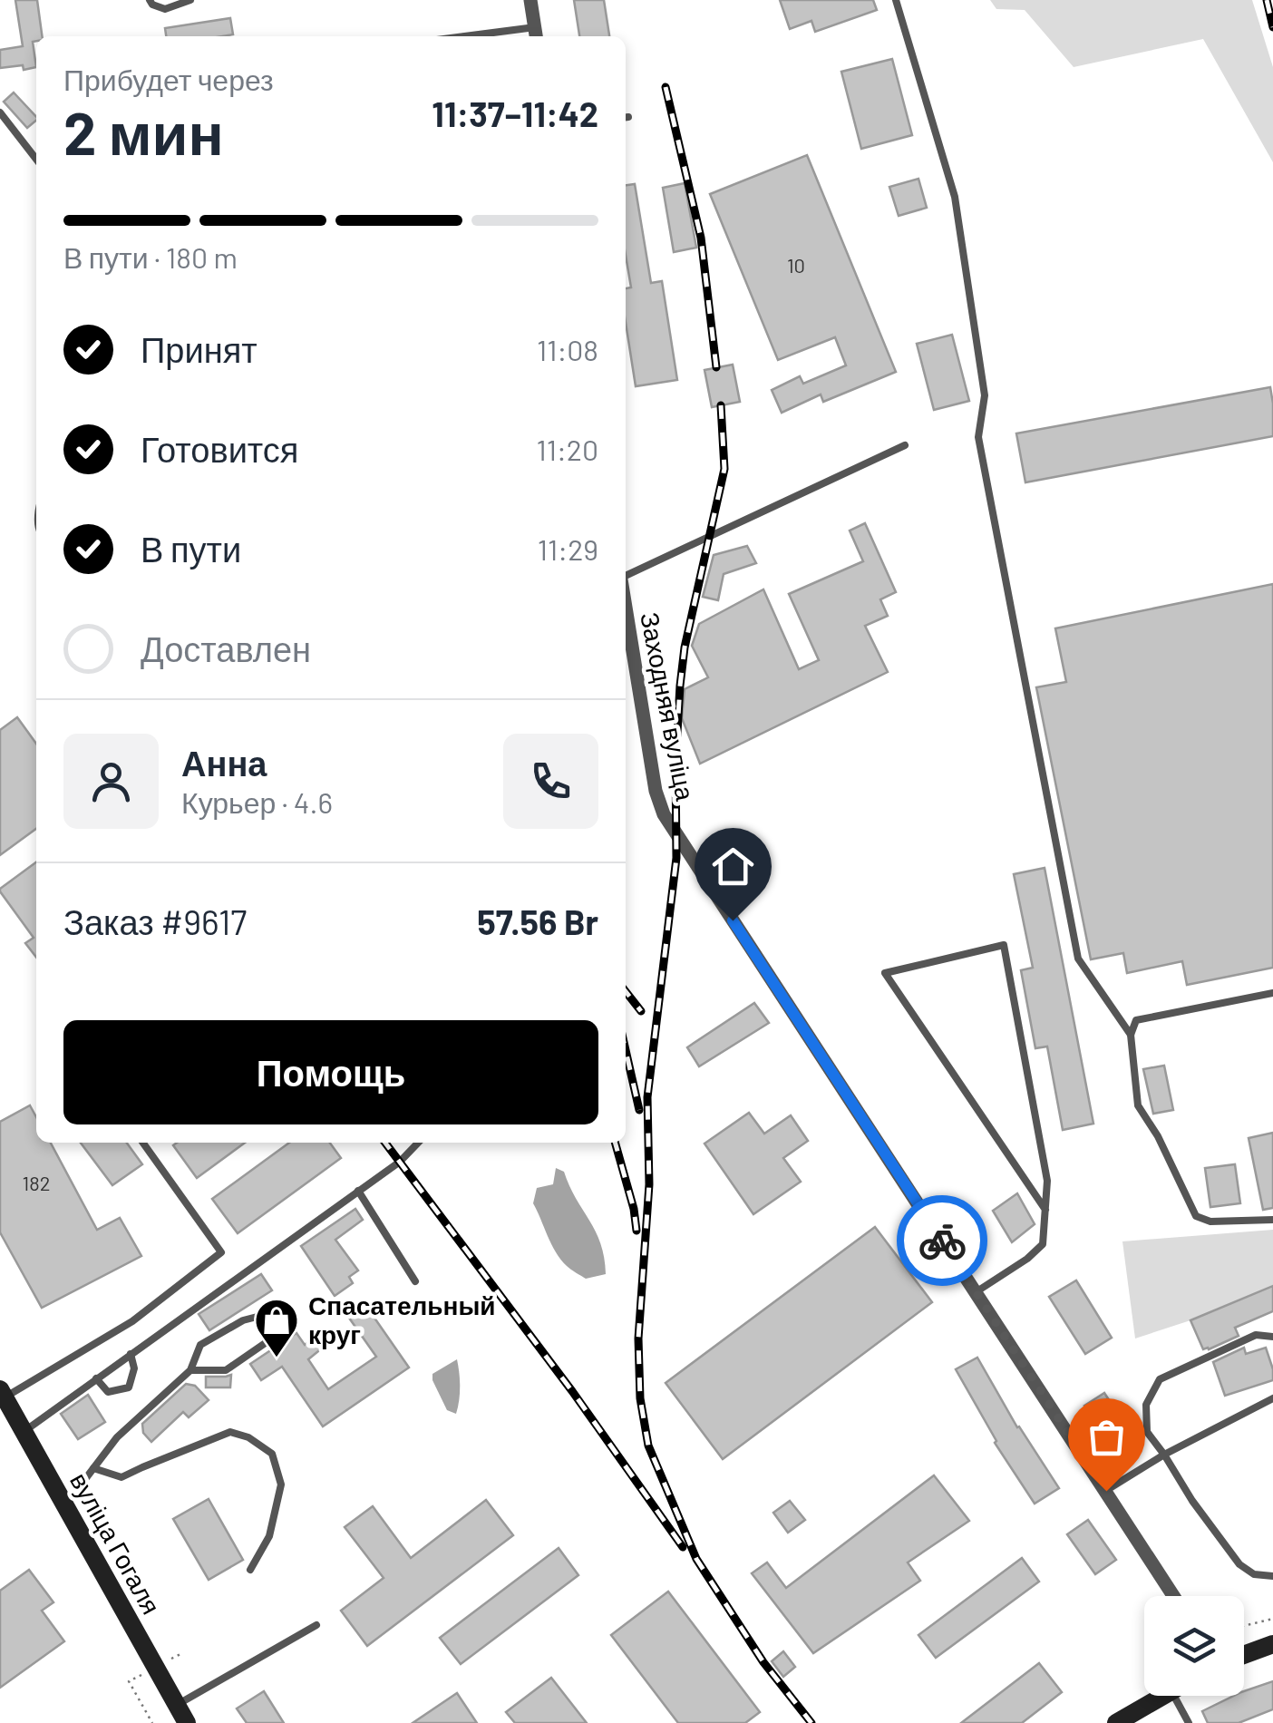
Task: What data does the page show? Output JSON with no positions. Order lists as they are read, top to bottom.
{
  "streets": {
    "main road": ["вуліца Гогаля"],
    "street": ["Заходняя вуліца"]
  },
  "places": {
    "shop": ["Спасательный круг"]
  },
  "house_numbers": ["10", "182"],
  "page": {
    "heading": ["2 мин", "Прибудет через", "11:37–11:42"],
    "panel": [
      "Анна",
      "Курьер · 4.6",
      "Заказ #9617",
      "57.56 Br"
    ],
    "bar": "В пути · 180 m",
    "list": [
      ["Принят", "11:08"],
      ["Готовится", "11:20"],
      ["В пути", "11:29"],
      "Доставлен"
    ],
    "buttons": "Помощь"
  }
}
